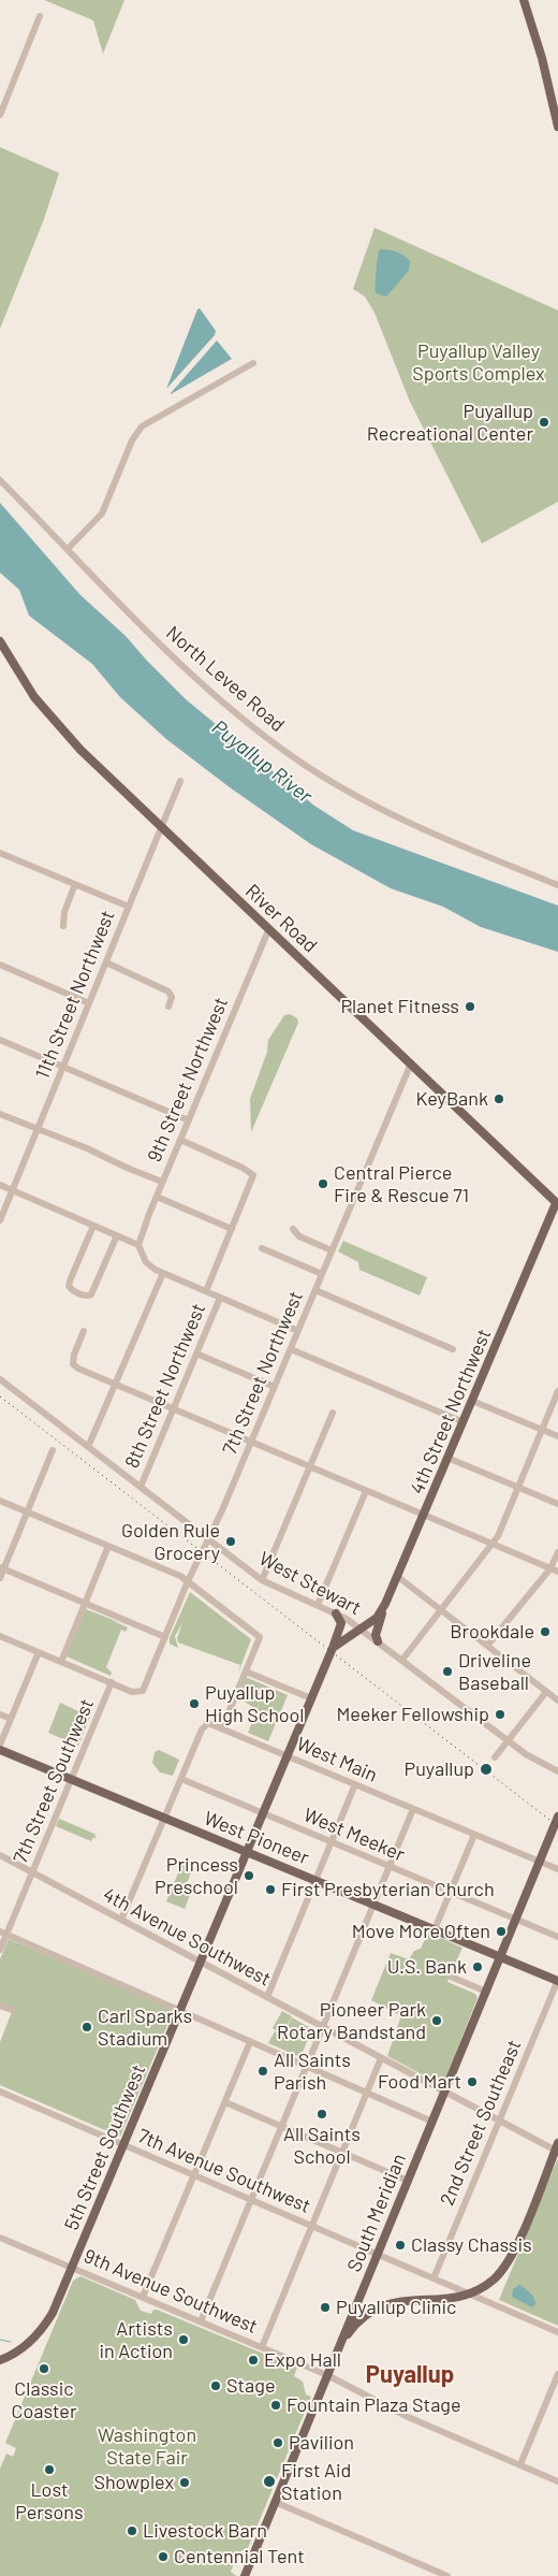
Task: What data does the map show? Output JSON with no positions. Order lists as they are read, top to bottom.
{
  "streets": {
    "main road": [
      "River Road",
      "4th Street Northwest",
      "West Pioneer",
      "5th Street Southwest",
      "South Meridian"
    ],
    "street": [
      "North Levee Road",
      "11th Street Northwest",
      "9th Street Northwest",
      "7th Street Northwest",
      "8th Street Northwest",
      "West Stewart",
      "West Main",
      "7th Street Southwest",
      "West Meeker",
      "4th Avenue Southwest",
      "2nd Street Southeast",
      "7th Avenue Southwest",
      "9th Avenue Southwest"
    ]
  },
  "crossings": [
    ["River Road", "11th Street Northwest"],
    ["River Road", "9th Street Northwest"],
    ["River Road", "7th Street Northwest"],
    ["River Road", "4th Street Northwest"],
    ["9th Street Northwest", "8th Street Northwest"],
    ["7th Street Northwest", "West Stewart"],
    ["7th Street Northwest", "7th Street Southwest"],
    ["8th Street Northwest", "West Stewart"],
    ["4th Street Northwest", "West Stewart"],
    ["4th Street Northwest", "5th Street Southwest"],
    ["West Stewart", "5th Street Southwest"],
    ["West Main", "West Meeker"],
    ["West Main", "5th Street Southwest"],
    ["West Main", "South Meridian"],
    ["7th Street Southwest", "West Pioneer"],
    ["7th Street Southwest", "4th Avenue Southwest"],
    ["West Meeker", "5th Street Southwest"],
    ["West Meeker", "South Meridian"],
    ["West Pioneer", "2nd Street Southeast"],
    ["West Pioneer", "5th Street Southwest"],
    ["West Pioneer", "South Meridian"],
    ["4th Avenue Southwest", "2nd Street Southeast"],
    ["4th Avenue Southwest", "5th Street Southwest"],
    ["4th Avenue Southwest", "South Meridian"],
    ["2nd Street Southeast", "7th Avenue Southwest"],
    ["5th Street Southwest", "7th Avenue Southwest"],
    ["5th Street Southwest", "9th Avenue Southwest"],
    ["7th Avenue Southwest", "South Meridian"],
    ["South Meridian", "9th Avenue Southwest"]
  ],
  "districts": ["Puyallup"],
  "water": ["Puyallup River"],
  "parks": ["Puyallup Valley Sports Complex", "Washington State Fair"],
  "places": [
    "Puyallup Recreational Center",
    "Planet Fitness",
    "KeyBank",
    "Central Pierce Fire & Rescue 71",
    "Golden Rule Grocery",
    "Brookdale",
    "Driveline Baseball",
    "Puyallup High School",
    "Meeker Fellowship",
    "Puyallup",
    "Princess Preschool",
    "First Presbyterian Church",
    "Move More Often",
    "U.S. Bank",
    "Pioneer Park Rotary Bandstand",
    "Carl Sparks Stadium",
    "All Saints Parish",
    "Food Mart",
    "All Saints School",
    "Classy Chassis",
    "Puyallup Clinic",
    "Artists in Action",
    "Expo Hall",
    "Classic Coaster",
    "Stage",
    "Fountain Plaza Stage",
    "Pavilion",
    "Lost Persons",
    "First Aid Station",
    "Showplex",
    "Livestock Barn",
    "Centennial Tent"
  ]
}
